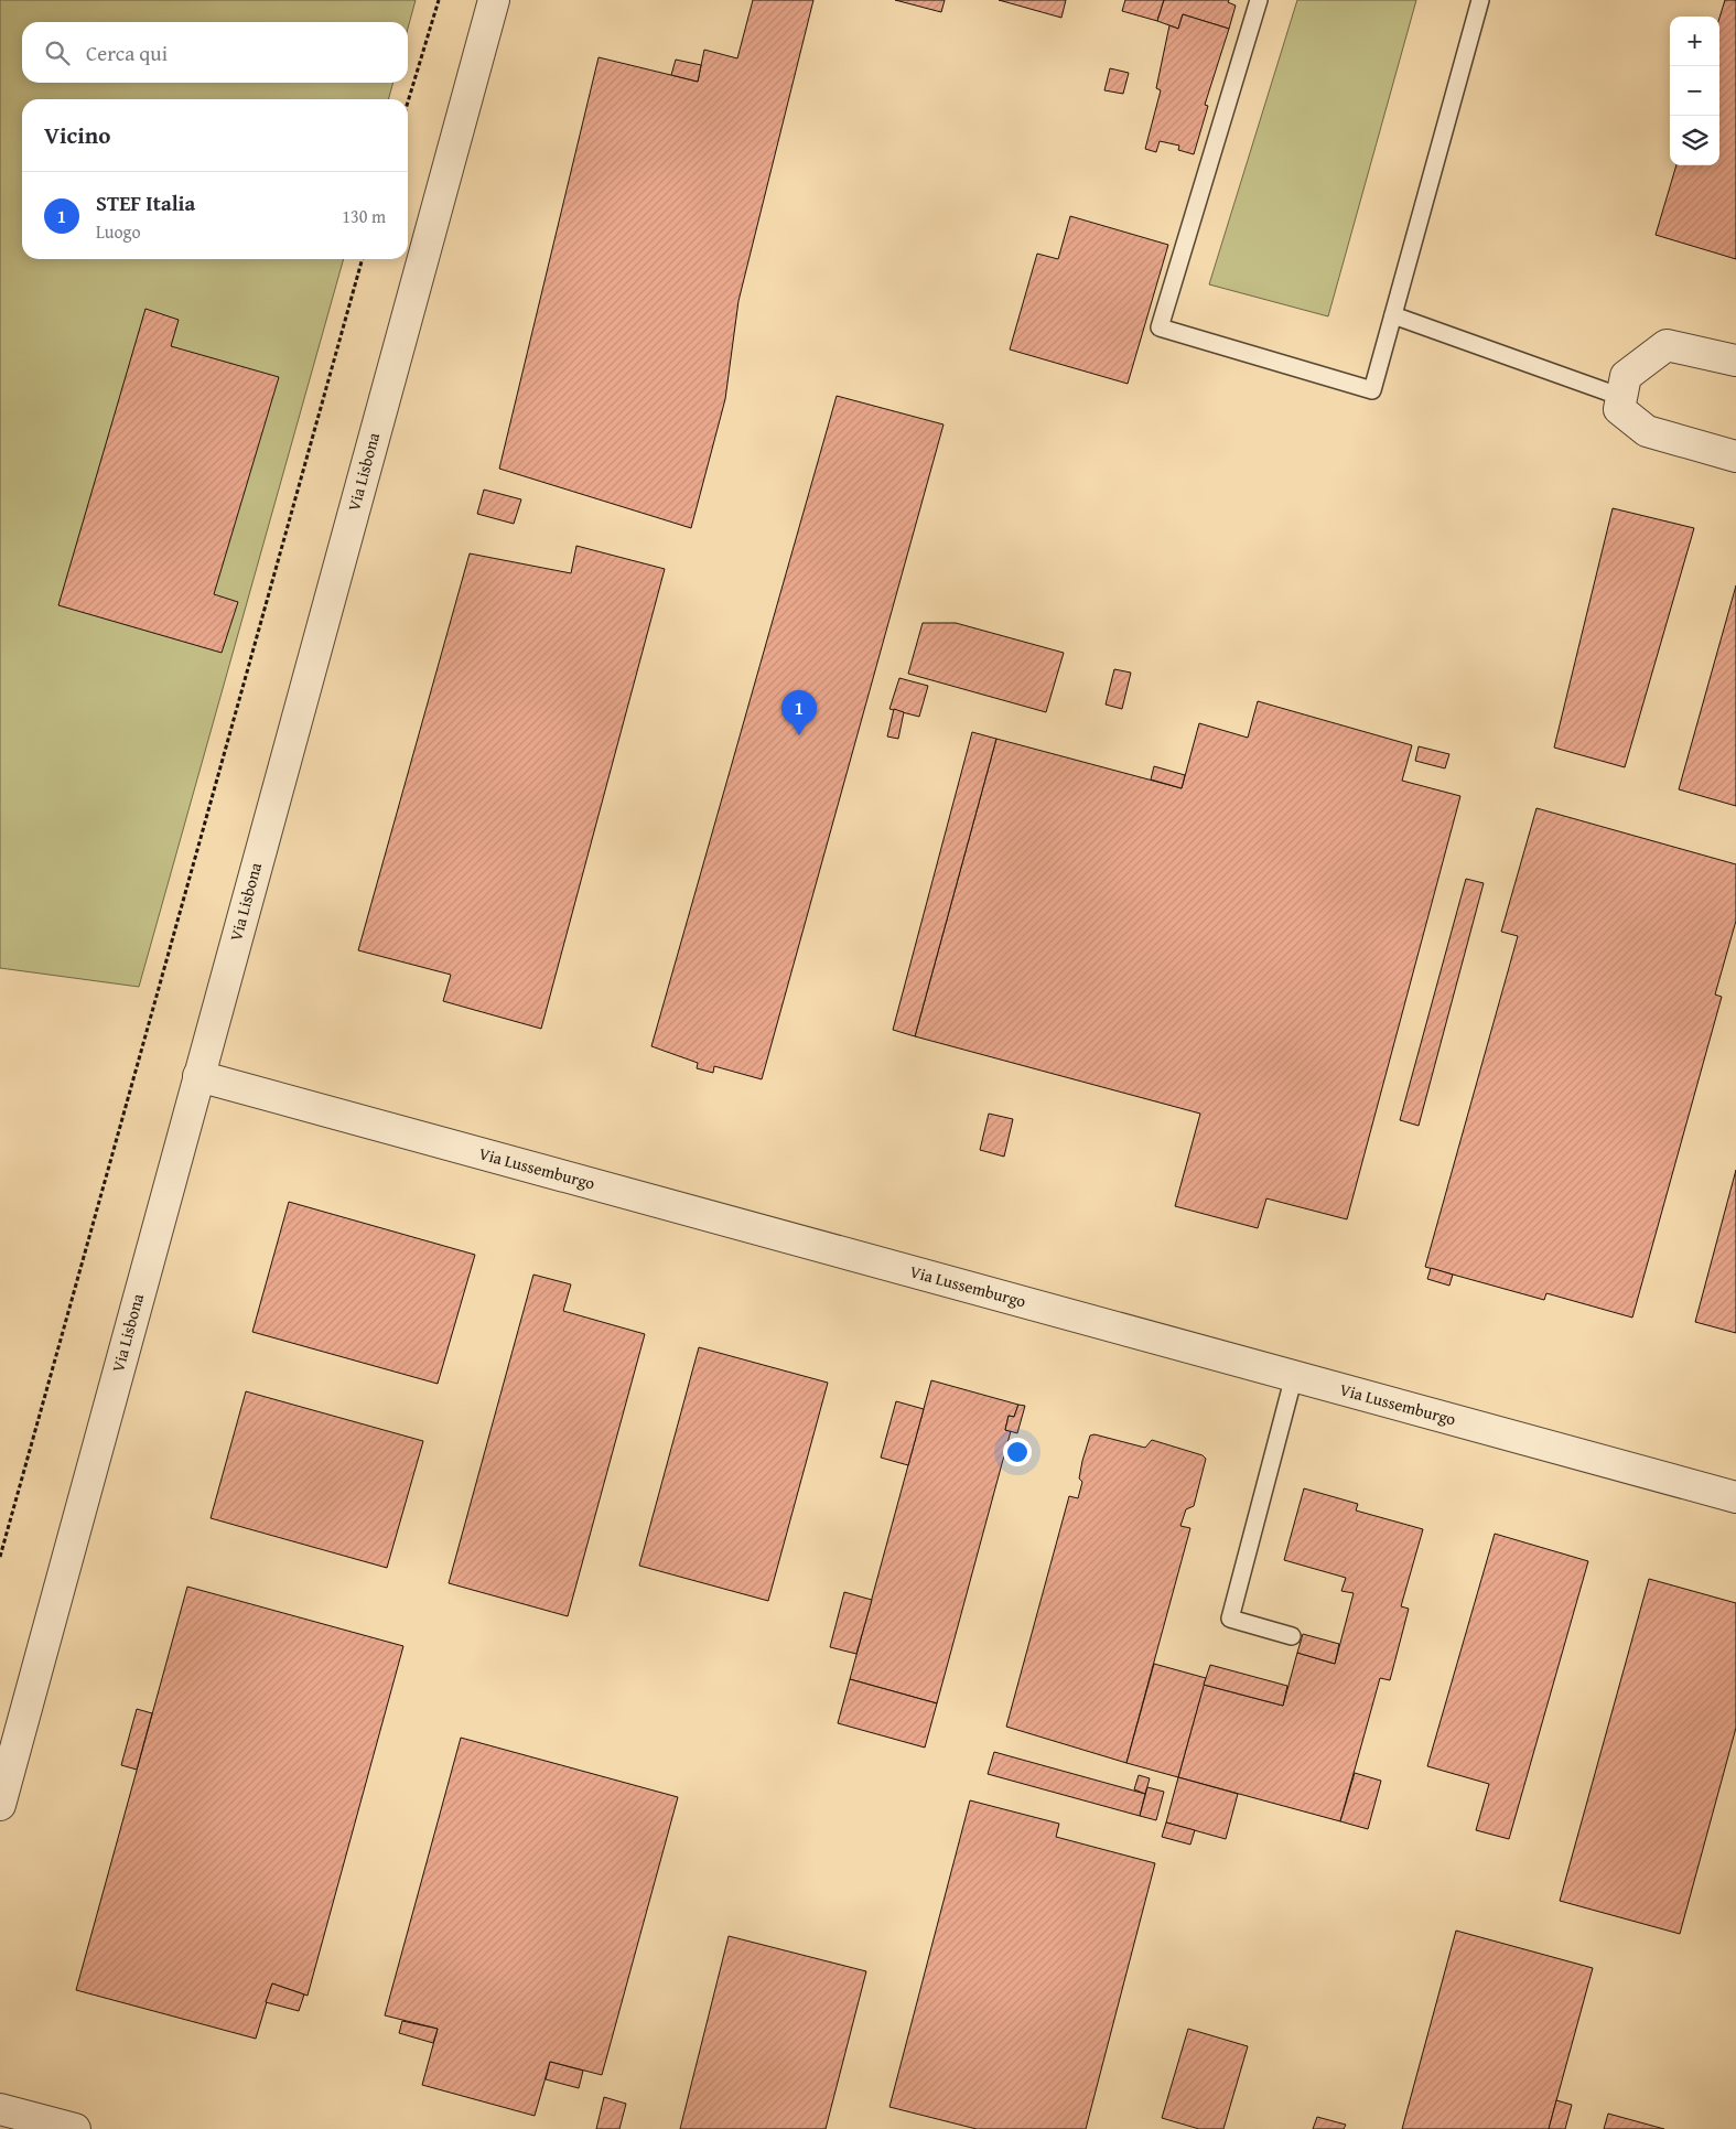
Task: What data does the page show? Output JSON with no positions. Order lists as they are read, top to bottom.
{
  "streets": {
    "street": ["Via Lisbona", "Via Lussemburgo"]
  },
  "crossings": [
    ["Via Lisbona", "Via Lussemburgo"]
  ],
  "page": {
    "map_buttons": ["+", "−"],
    "search": "Cerca qui",
    "heading": "Vicino",
    "list": [
      {
        "mark": "1",
        "name": "STEF Italia",
        "note": "Luogo",
        "value": "130 m"
      }
    ],
    "pins": "1"
  }
}
